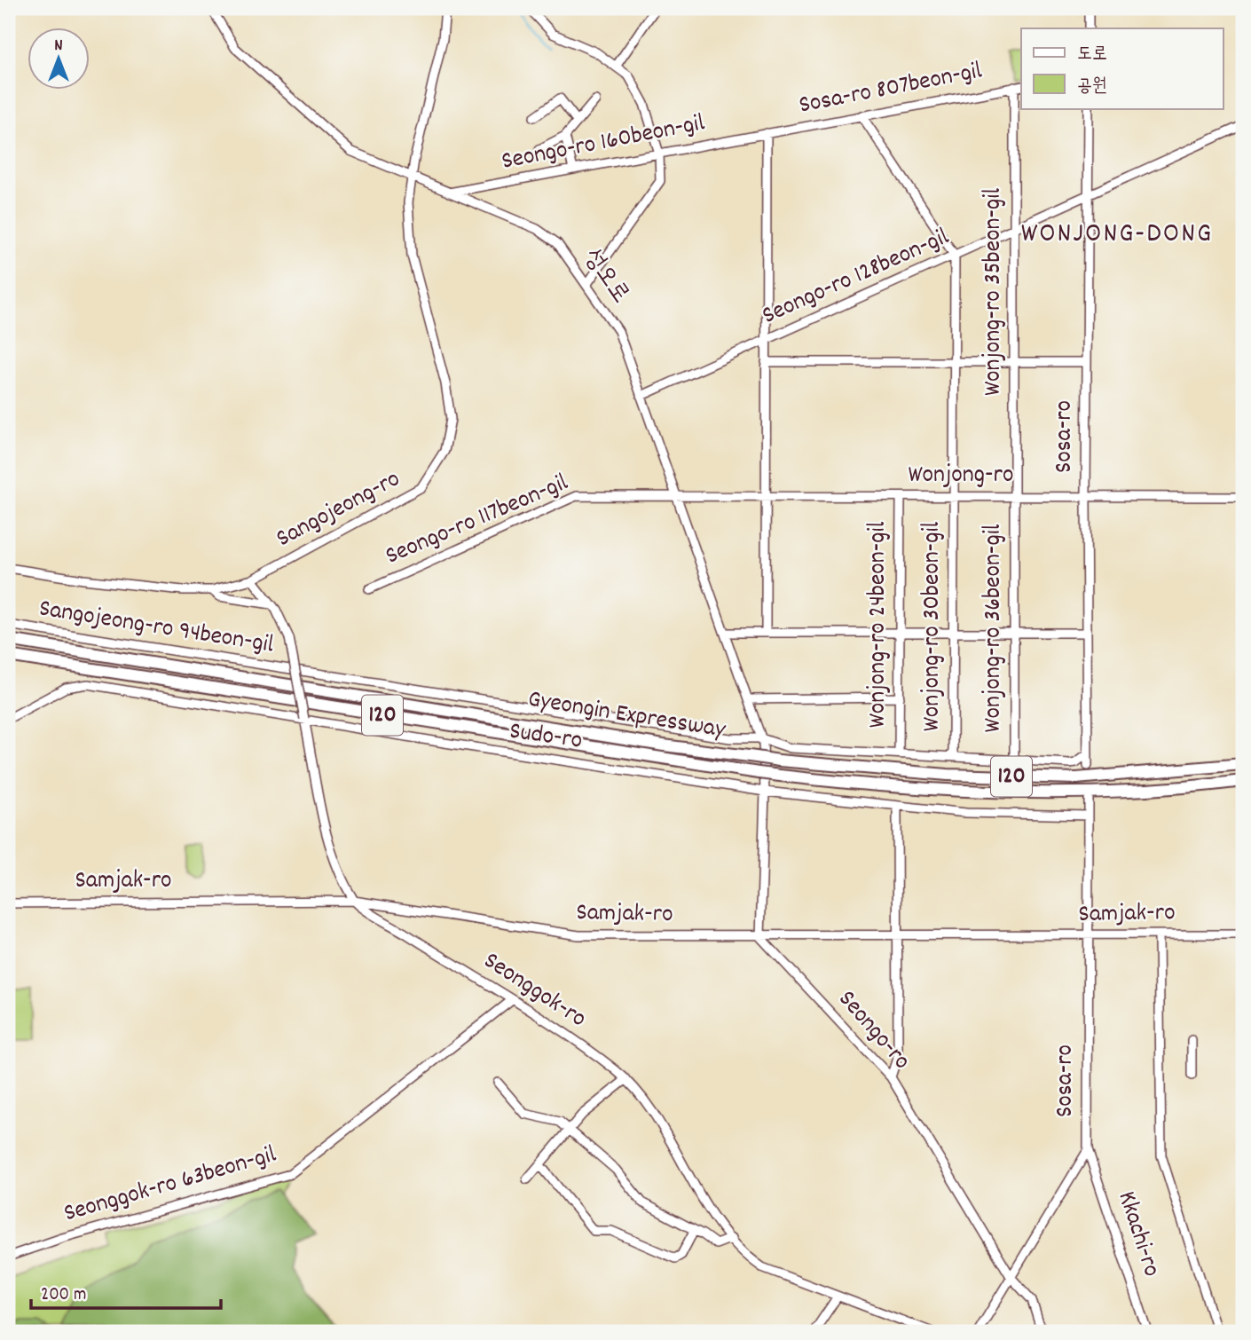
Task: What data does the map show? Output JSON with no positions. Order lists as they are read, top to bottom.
{
  "streets": {
    "highway": ["120", "Gyeongin Expressway"],
    "street": [
      "Sosa-ro 807beon-gil",
      "Seongo-ro 160beon-gil",
      "성오로",
      "Seongo-ro 128beon-gil",
      "Wonjong-ro 35beon-gil",
      "Sosa-ro",
      "Wonjong-ro",
      "Sangojeong-ro",
      "Seongo-ro 117beon-gil",
      "Wonjong-ro 24beon-gil",
      "Wonjong-ro 30beon-gil",
      "Sangojeong-ro 94beon-gil",
      "Wonjong-ro 36beon-gil",
      "Sudo-ro",
      "Samjak-ro",
      "Seonggok-ro",
      "Seongo-ro",
      "Seonggok-ro 63beon-gil",
      "Kkachi-ro"
    ]
  },
  "crossings": [
    ["Sosa-ro 807beon-gil", "Seongo-ro 160beon-gil"],
    ["Sosa-ro 807beon-gil", "Wonjong-ro 35beon-gil"],
    ["Seongo-ro 160beon-gil", "성오로"],
    ["성오로", "Seongo-ro 128beon-gil"],
    ["성오로", "Wonjong-ro"],
    ["성오로", "Sangojeong-ro"],
    ["성오로", "Seongo-ro 117beon-gil"],
    ["성오로", "Sangojeong-ro 94beon-gil"],
    ["Seongo-ro 128beon-gil", "Wonjong-ro 35beon-gil"],
    ["Seongo-ro 128beon-gil", "Sosa-ro"],
    ["Seongo-ro 128beon-gil", "Wonjong-ro 30beon-gil"],
    ["Wonjong-ro 35beon-gil", "Wonjong-ro"],
    ["Wonjong-ro 35beon-gil", "Wonjong-ro 36beon-gil"],
    ["Sosa-ro", "Wonjong-ro"],
    ["Sosa-ro", "Sangojeong-ro 94beon-gil"],
    ["Sosa-ro", "Sudo-ro"],
    ["Sosa-ro", "Samjak-ro"],
    ["Sosa-ro", "Seongo-ro"],
    ["Sosa-ro", "Kkachi-ro"],
    ["Wonjong-ro", "Seongo-ro 117beon-gil"],
    ["Wonjong-ro", "Wonjong-ro 24beon-gil"],
    ["Wonjong-ro", "Wonjong-ro 30beon-gil"],
    ["Wonjong-ro", "Wonjong-ro 36beon-gil"],
    ["Wonjong-ro 24beon-gil", "Sangojeong-ro 94beon-gil"],
    ["Wonjong-ro 30beon-gil", "Sangojeong-ro 94beon-gil"],
    ["Sangojeong-ro 94beon-gil", "Wonjong-ro 36beon-gil"],
    ["Samjak-ro", "Seonggok-ro"],
    ["Samjak-ro", "Seongo-ro"],
    ["Seonggok-ro", "Seonggok-ro 63beon-gil"]
  ],
  "districts": ["WONJONG-DONG"],
  "legend": ["도로", "공원"],
  "scale_bar": "200 m",
  "north": "top"
}
